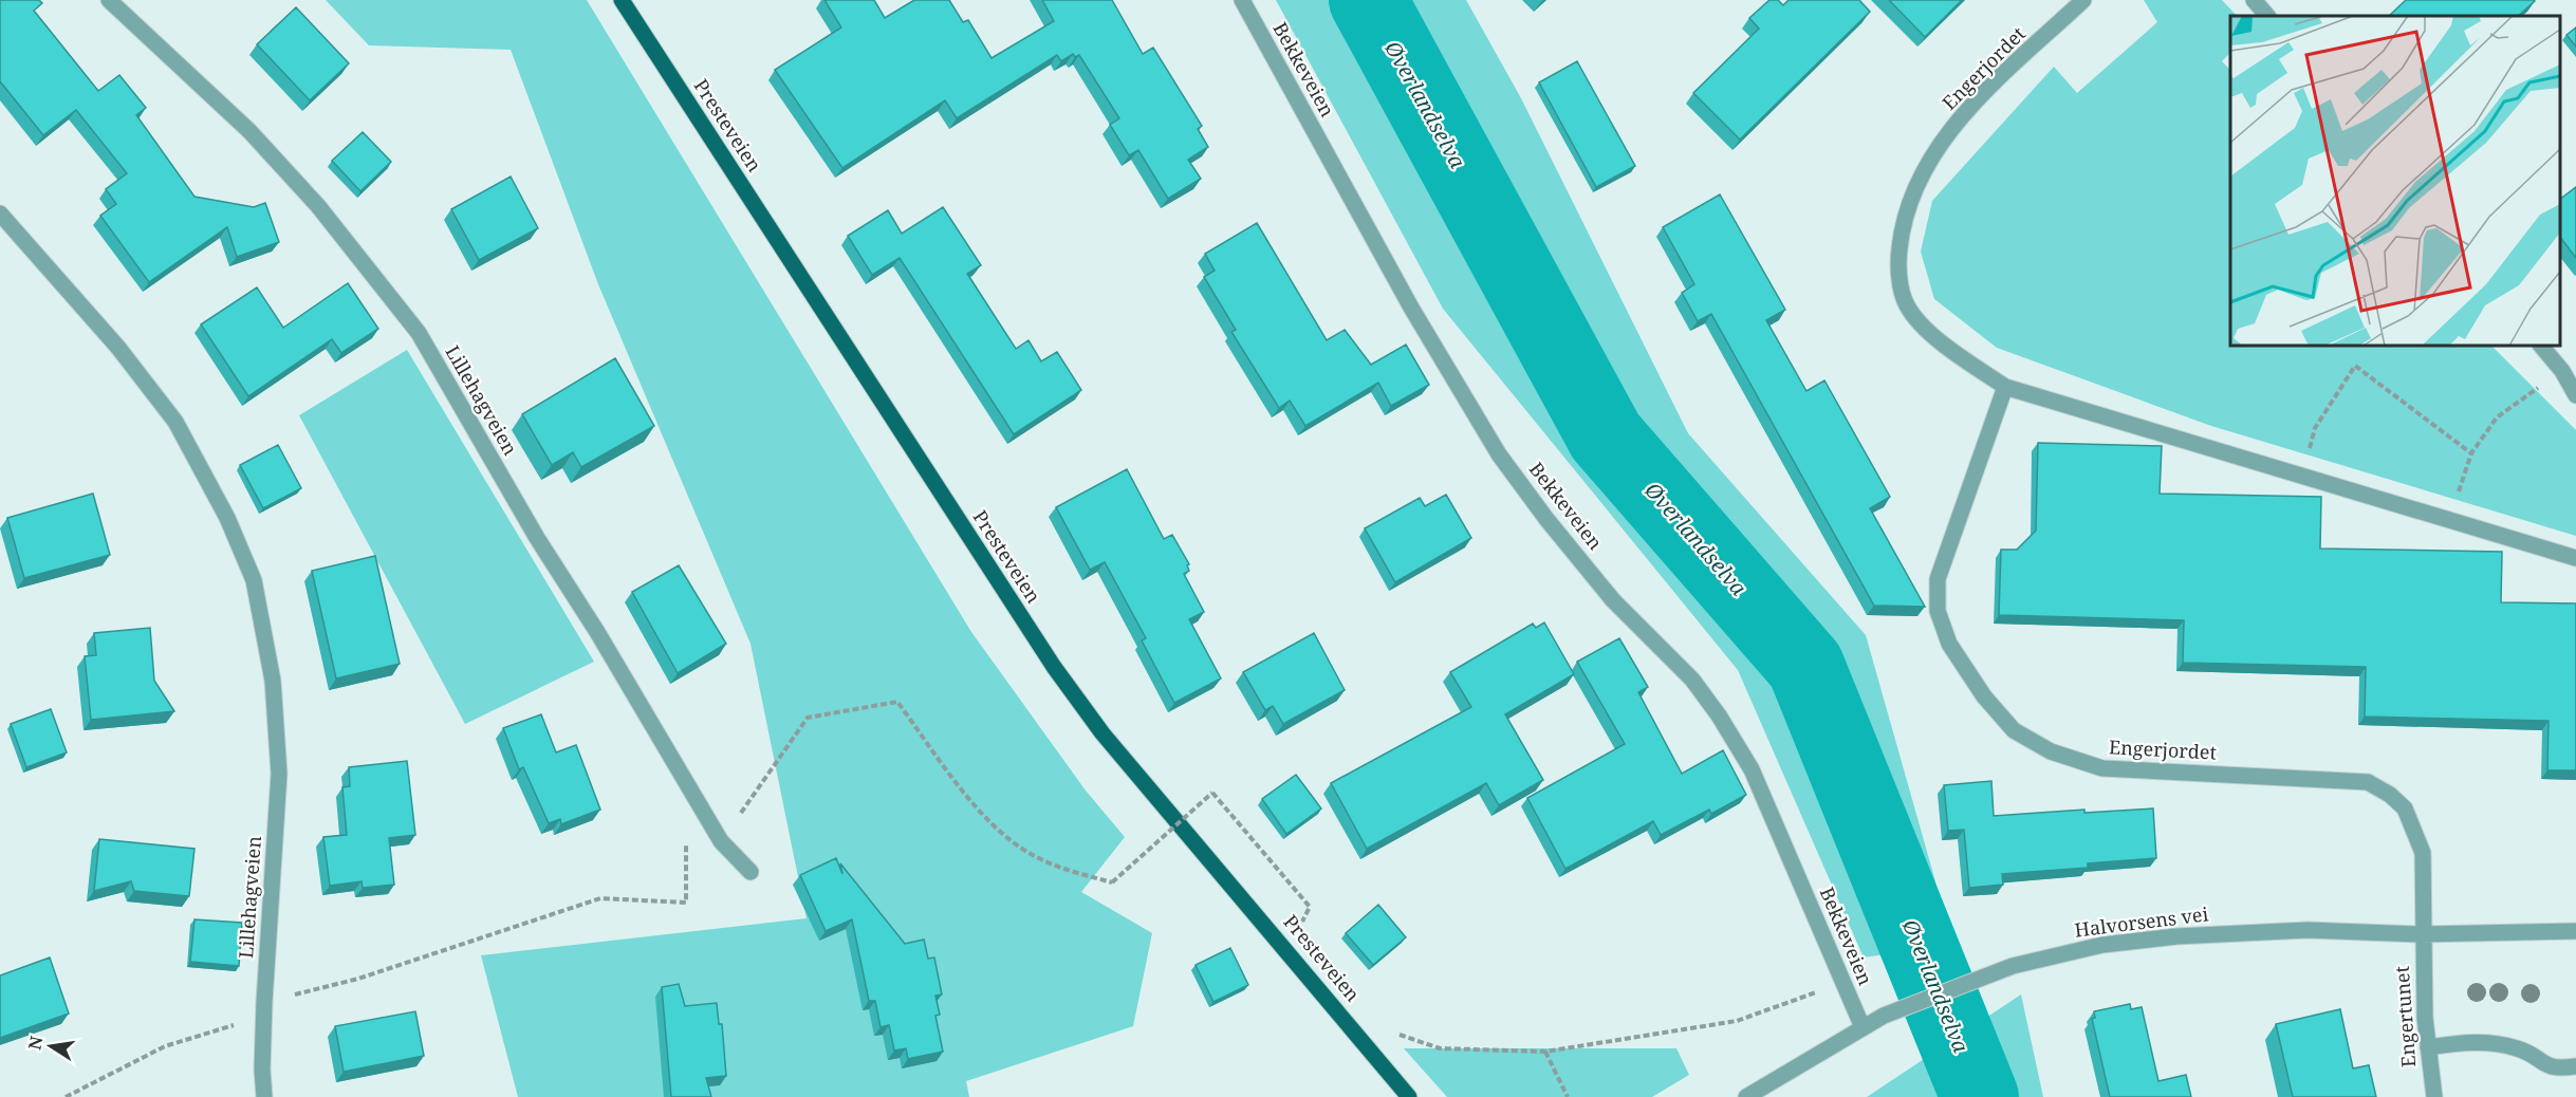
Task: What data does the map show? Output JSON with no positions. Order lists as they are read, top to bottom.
{
  "streets": {
    "main road": ["Presteveien"],
    "street": [
      "Engerjordet",
      "Bekkeveien",
      "Lillehagveien",
      "Halvorsens vei",
      "Engertunet"
    ]
  },
  "crossings": [
    ["Engerjordet", "Halvorsens vei"],
    ["Engerjordet", "Engertunet"],
    ["Bekkeveien", "Halvorsens vei"],
    ["Halvorsens vei", "Engertunet"]
  ],
  "water": ["Øverlandselva"],
  "north": "left"
}
